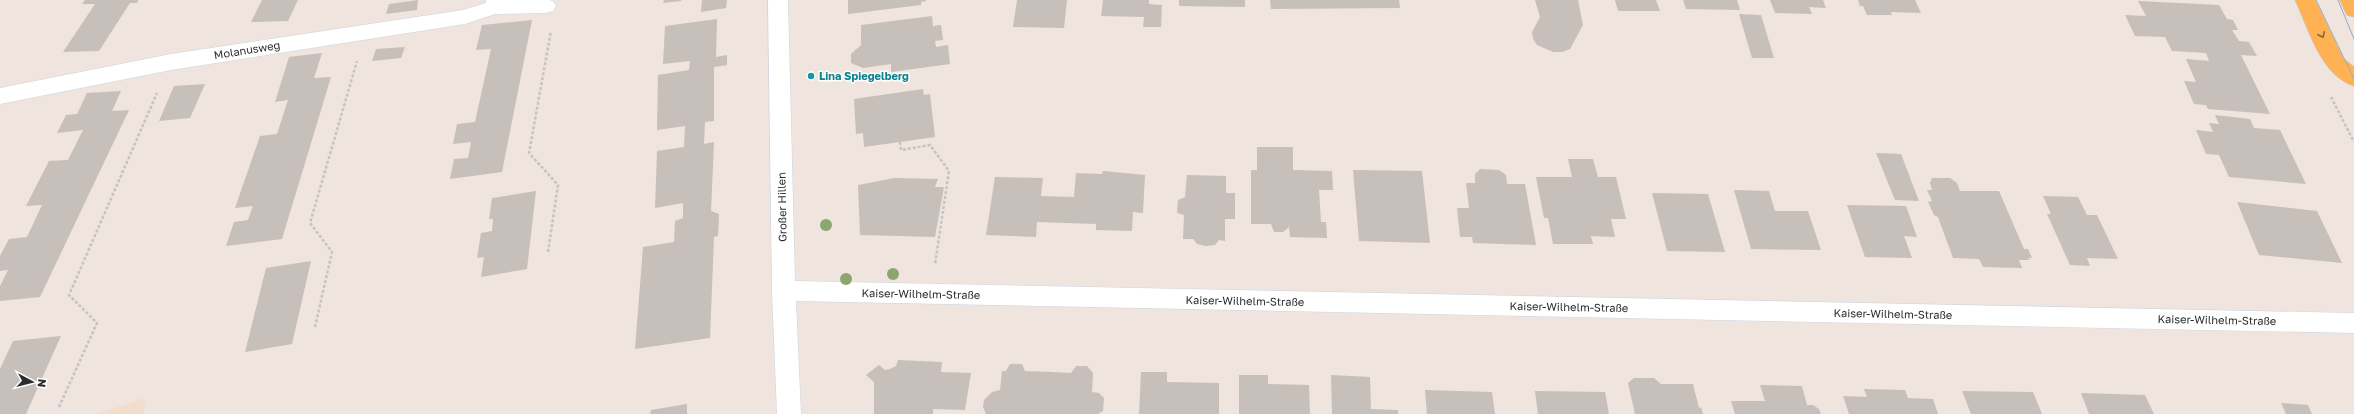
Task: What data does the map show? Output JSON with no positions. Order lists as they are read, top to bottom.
{
  "streets": {
    "street": ["Molanusweg", "Großer Hillen", "Kaiser-Wilhelm-Straße"]
  },
  "crossings": [
    ["Großer Hillen", "Kaiser-Wilhelm-Straße"]
  ],
  "places": ["Lina Spiegelberg"],
  "north": "right"
}
